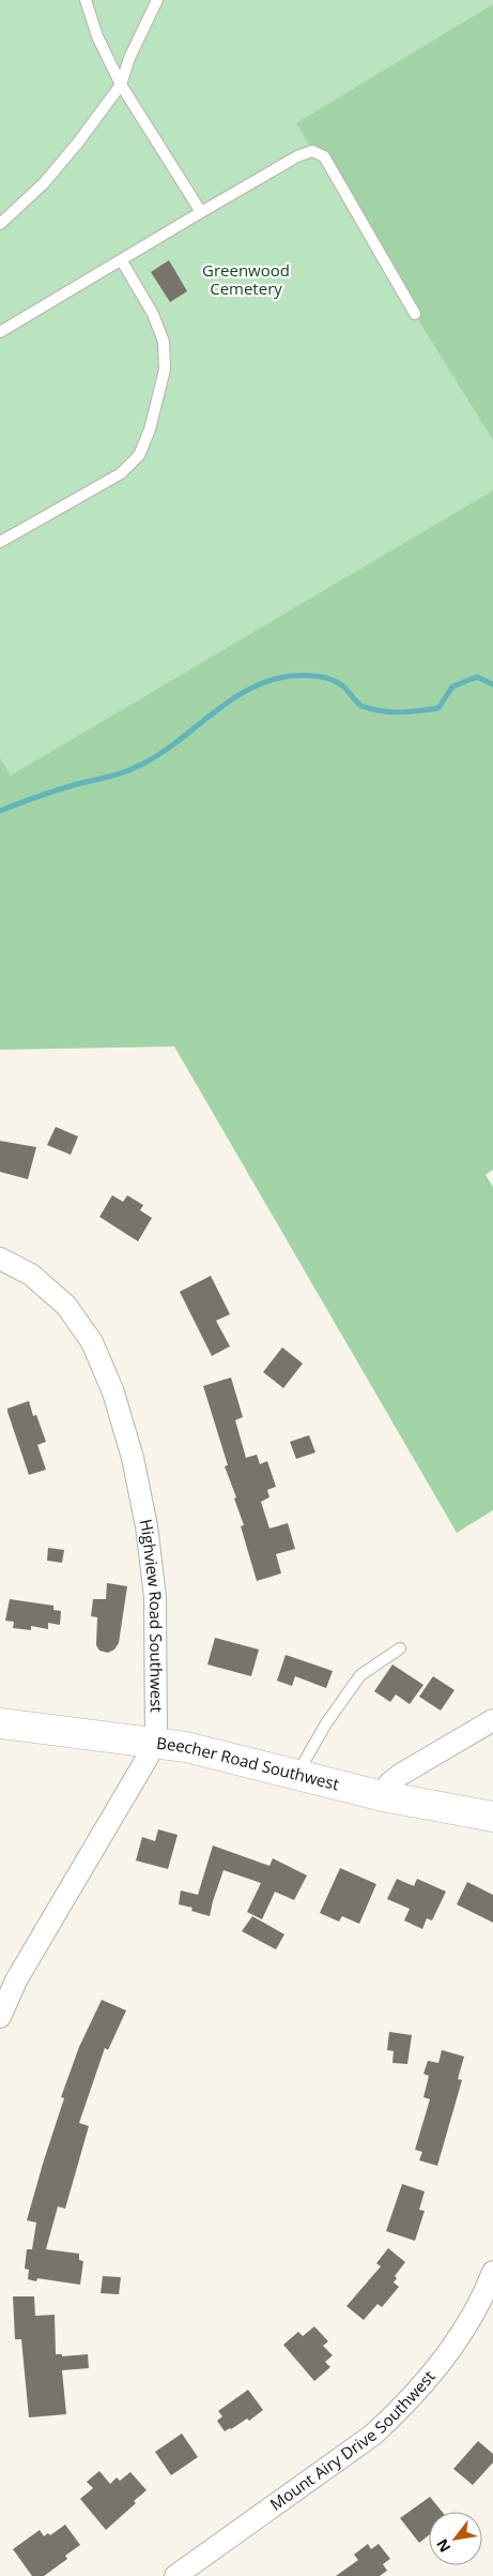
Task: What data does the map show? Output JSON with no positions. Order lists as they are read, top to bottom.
{
  "streets": {
    "street": ["Highview Road Southwest", "Beecher Road Southwest", "Mount Airy Drive Southwest"]
  },
  "crossings": [
    ["Highview Road Southwest", "Beecher Road Southwest"]
  ],
  "parks": ["Greenwood Cemetery"],
  "north": "bottom left"
}
